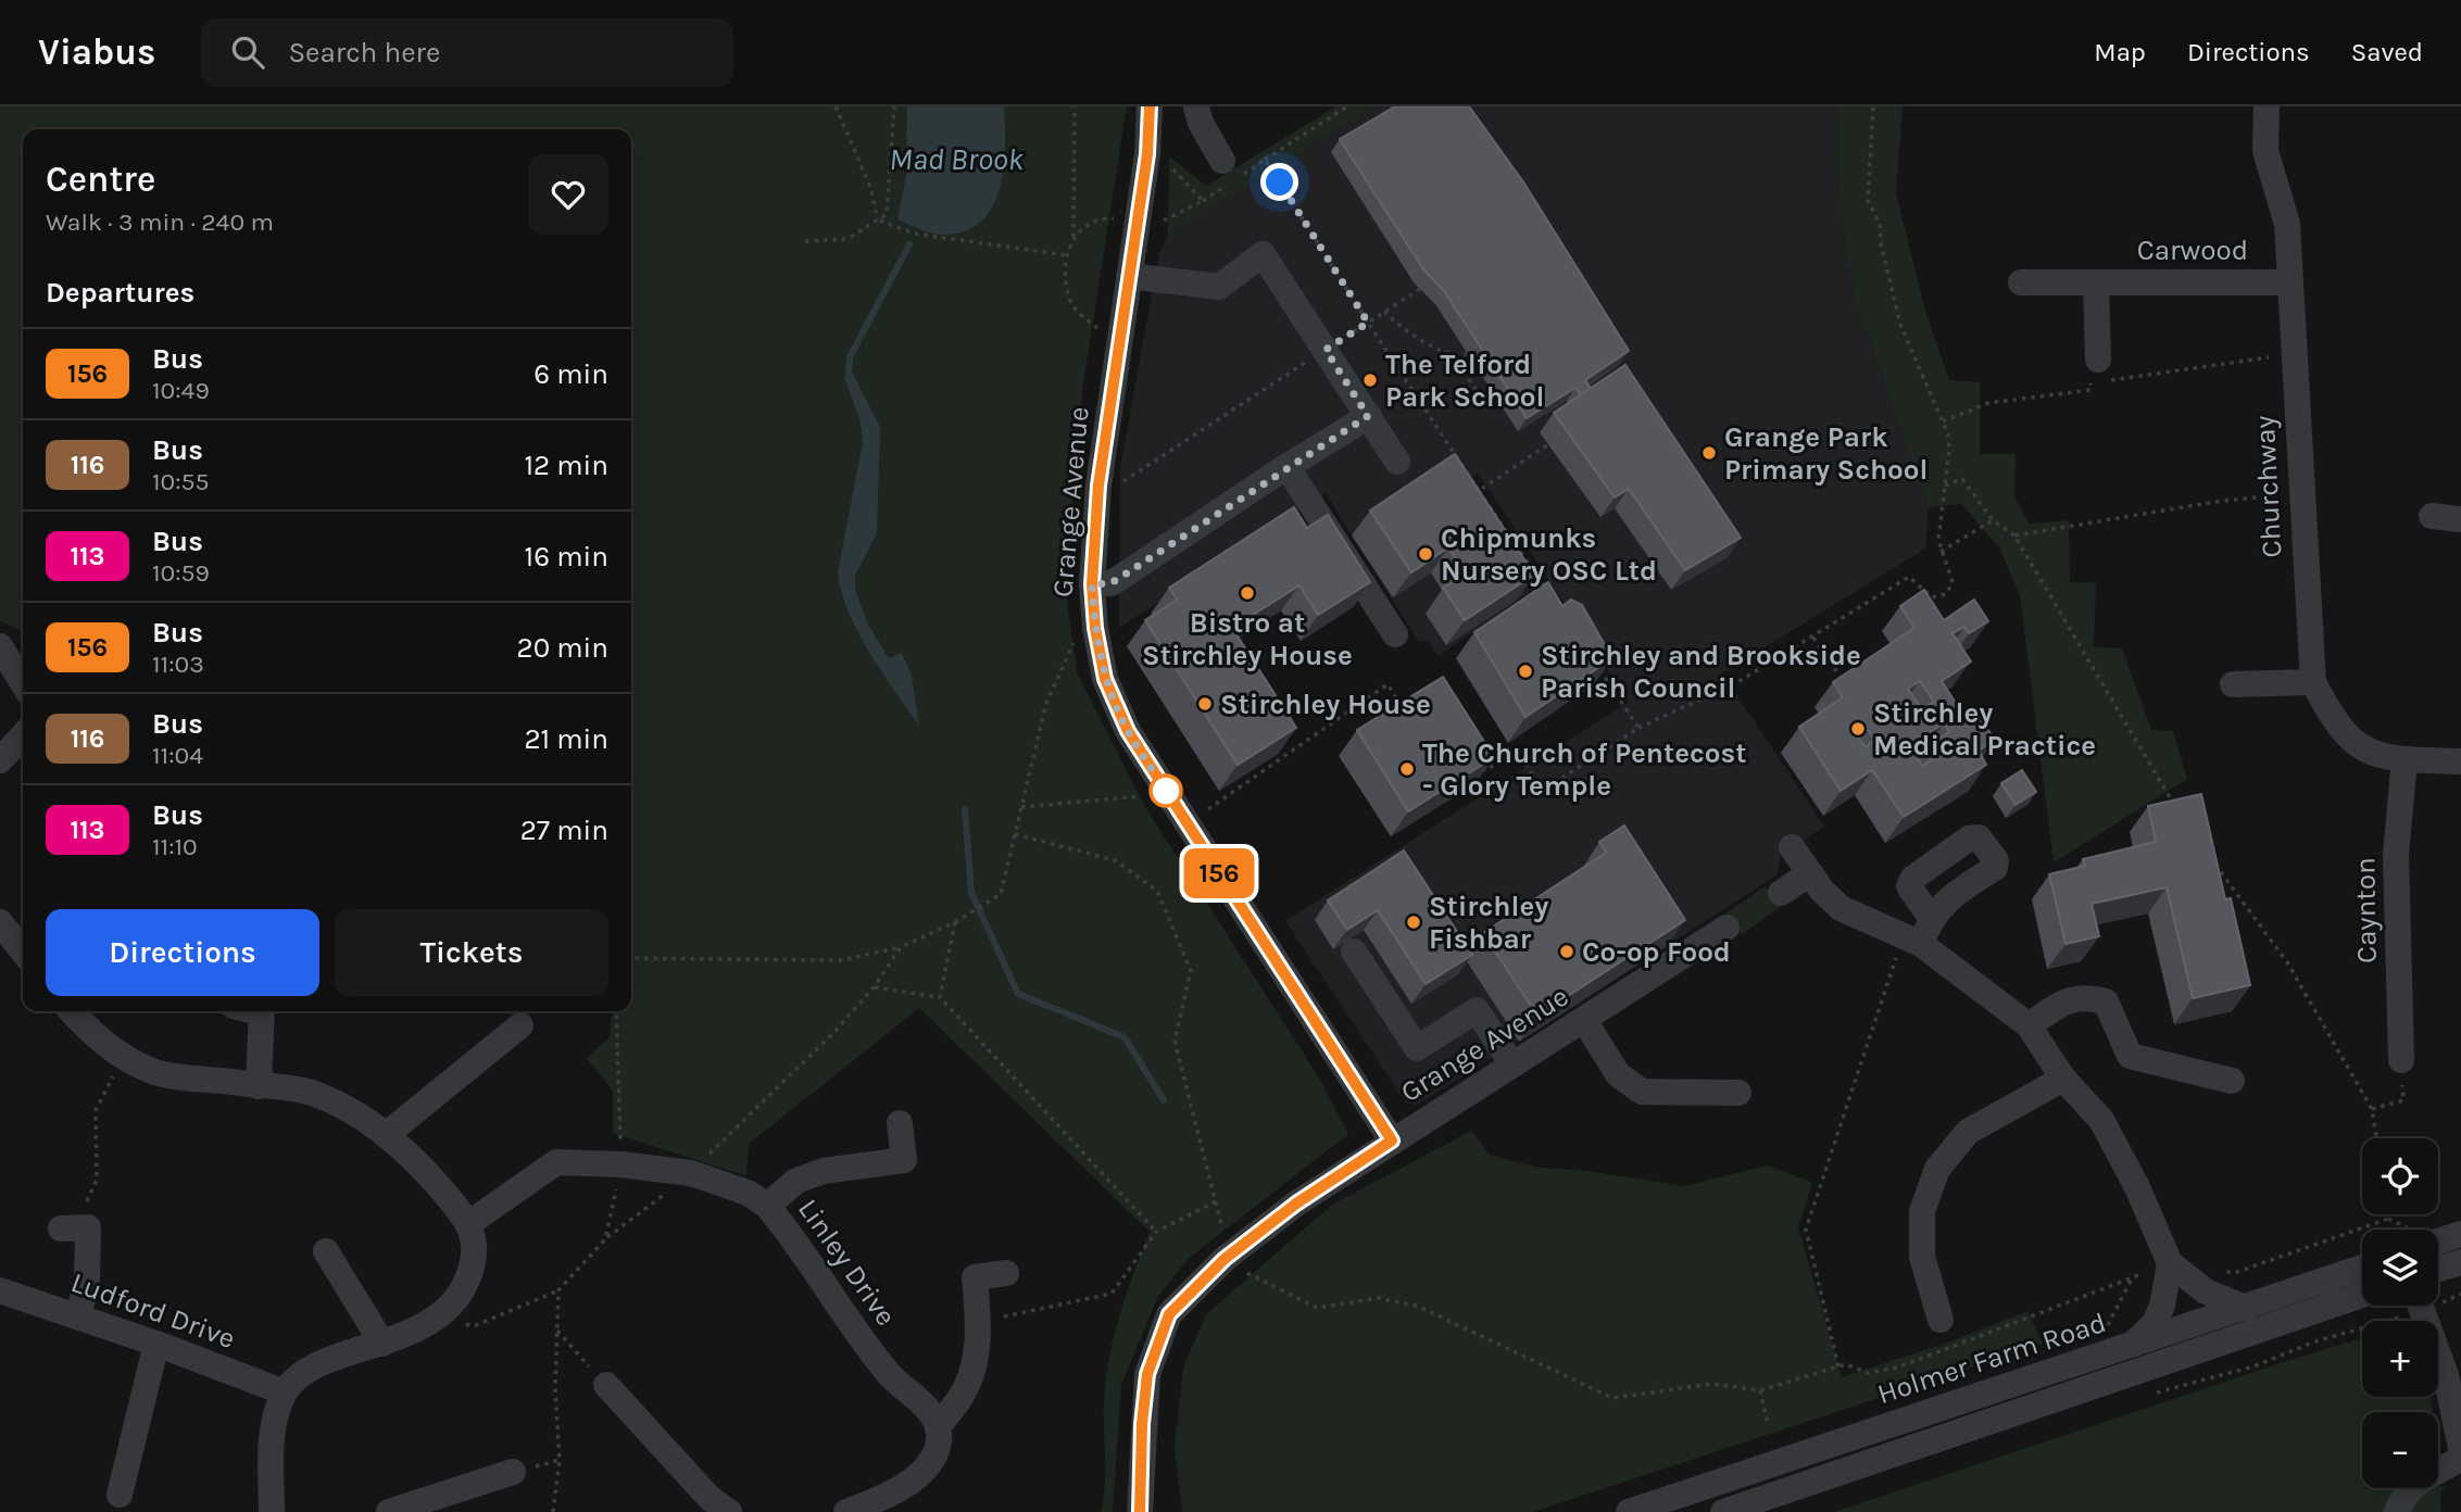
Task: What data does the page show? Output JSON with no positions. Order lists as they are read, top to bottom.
{
  "streets": {
    "street": [
      "Carwood",
      "Churchway",
      "Grange Avenue",
      "Caynton",
      "Linley Drive",
      "Ludford Drive",
      "Holmer Farm Road"
    ]
  },
  "crossings": [
    ["Carwood", "Churchway"],
    ["Churchway", "Caynton"]
  ],
  "water": ["Mad Brook"],
  "places": [
    "The Telford Park School",
    "Grange Park Primary School",
    "Chipmunks Nursery OSC Ltd",
    "Bistro at Stirchley House",
    "Stirchley and Brookside Parish Council",
    "Stirchley House",
    "Stirchley Medical Practice",
    "The Church of Pentecost - Glory Temple",
    "Stirchley Fishbar",
    "Co-op Food"
  ],
  "lines": ["bus line 156"],
  "page": {
    "header": "Viabus",
    "search": "Search here",
    "nav": ["Map", "Directions", "Saved"],
    "on_map": "156",
    "heading": [
      ["Centre", "Walk · 3 min · 240 m"],
      "Departures"
    ],
    "list": [
      {
        "mark": "156",
        "name": "Bus",
        "note": "10:49",
        "value": "6 min"
      },
      {
        "mark": "116",
        "name": "Bus",
        "note": "10:55",
        "value": "12 min"
      },
      {
        "mark": "113",
        "name": "Bus",
        "note": "10:59",
        "value": "16 min"
      },
      {
        "mark": "156",
        "name": "Bus",
        "note": "11:03",
        "value": "20 min"
      },
      {
        "mark": "116",
        "name": "Bus",
        "note": "11:04",
        "value": "21 min"
      },
      {
        "mark": "113",
        "name": "Bus",
        "note": "11:10",
        "value": "27 min"
      }
    ],
    "buttons": ["Directions", "Tickets"],
    "map_buttons": ["+", "−"]
  }
}
